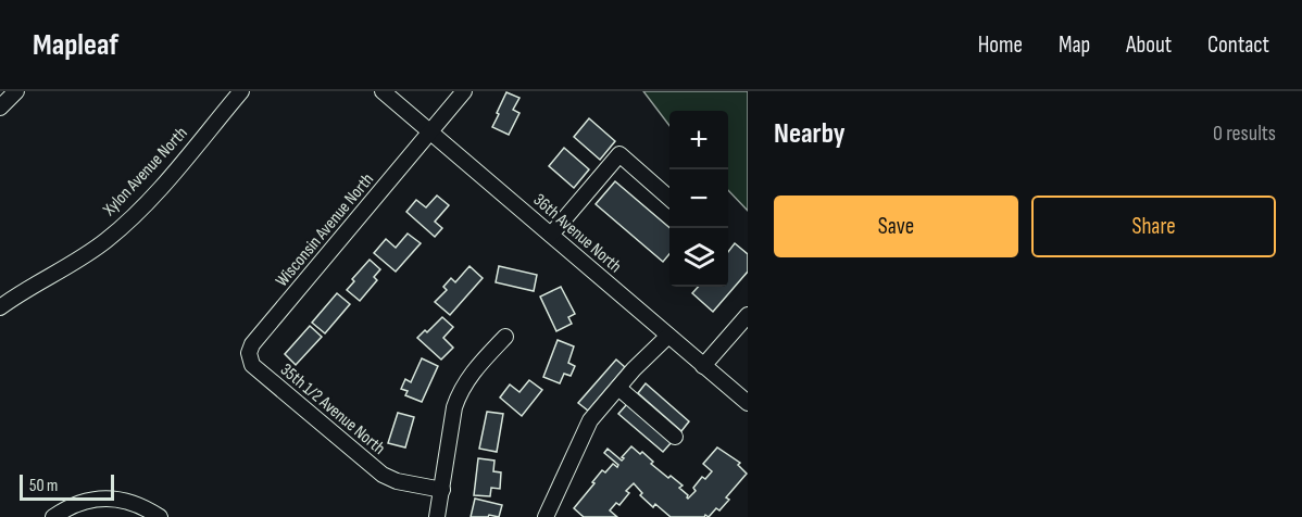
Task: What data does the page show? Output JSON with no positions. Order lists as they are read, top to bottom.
{
  "streets": {
    "street": [
      "Xylon Avenue North",
      "Wisconsin Avenue North",
      "36th Avenue North",
      "35th 1/2 Avenue North"
    ]
  },
  "crossings": [
    ["Wisconsin Avenue North", "36th Avenue North"],
    ["Wisconsin Avenue North", "35th 1/2 Avenue North"]
  ],
  "scale_bar": "50 m",
  "page": {
    "header": "Mapleaf",
    "nav": [
      "Home",
      "Map",
      "About",
      "Contact"
    ],
    "heading": ["Nearby", "0 results"],
    "map_buttons": ["+", "−"],
    "buttons": ["Save", "Share"],
    "scale": "50 m"
  }
}
